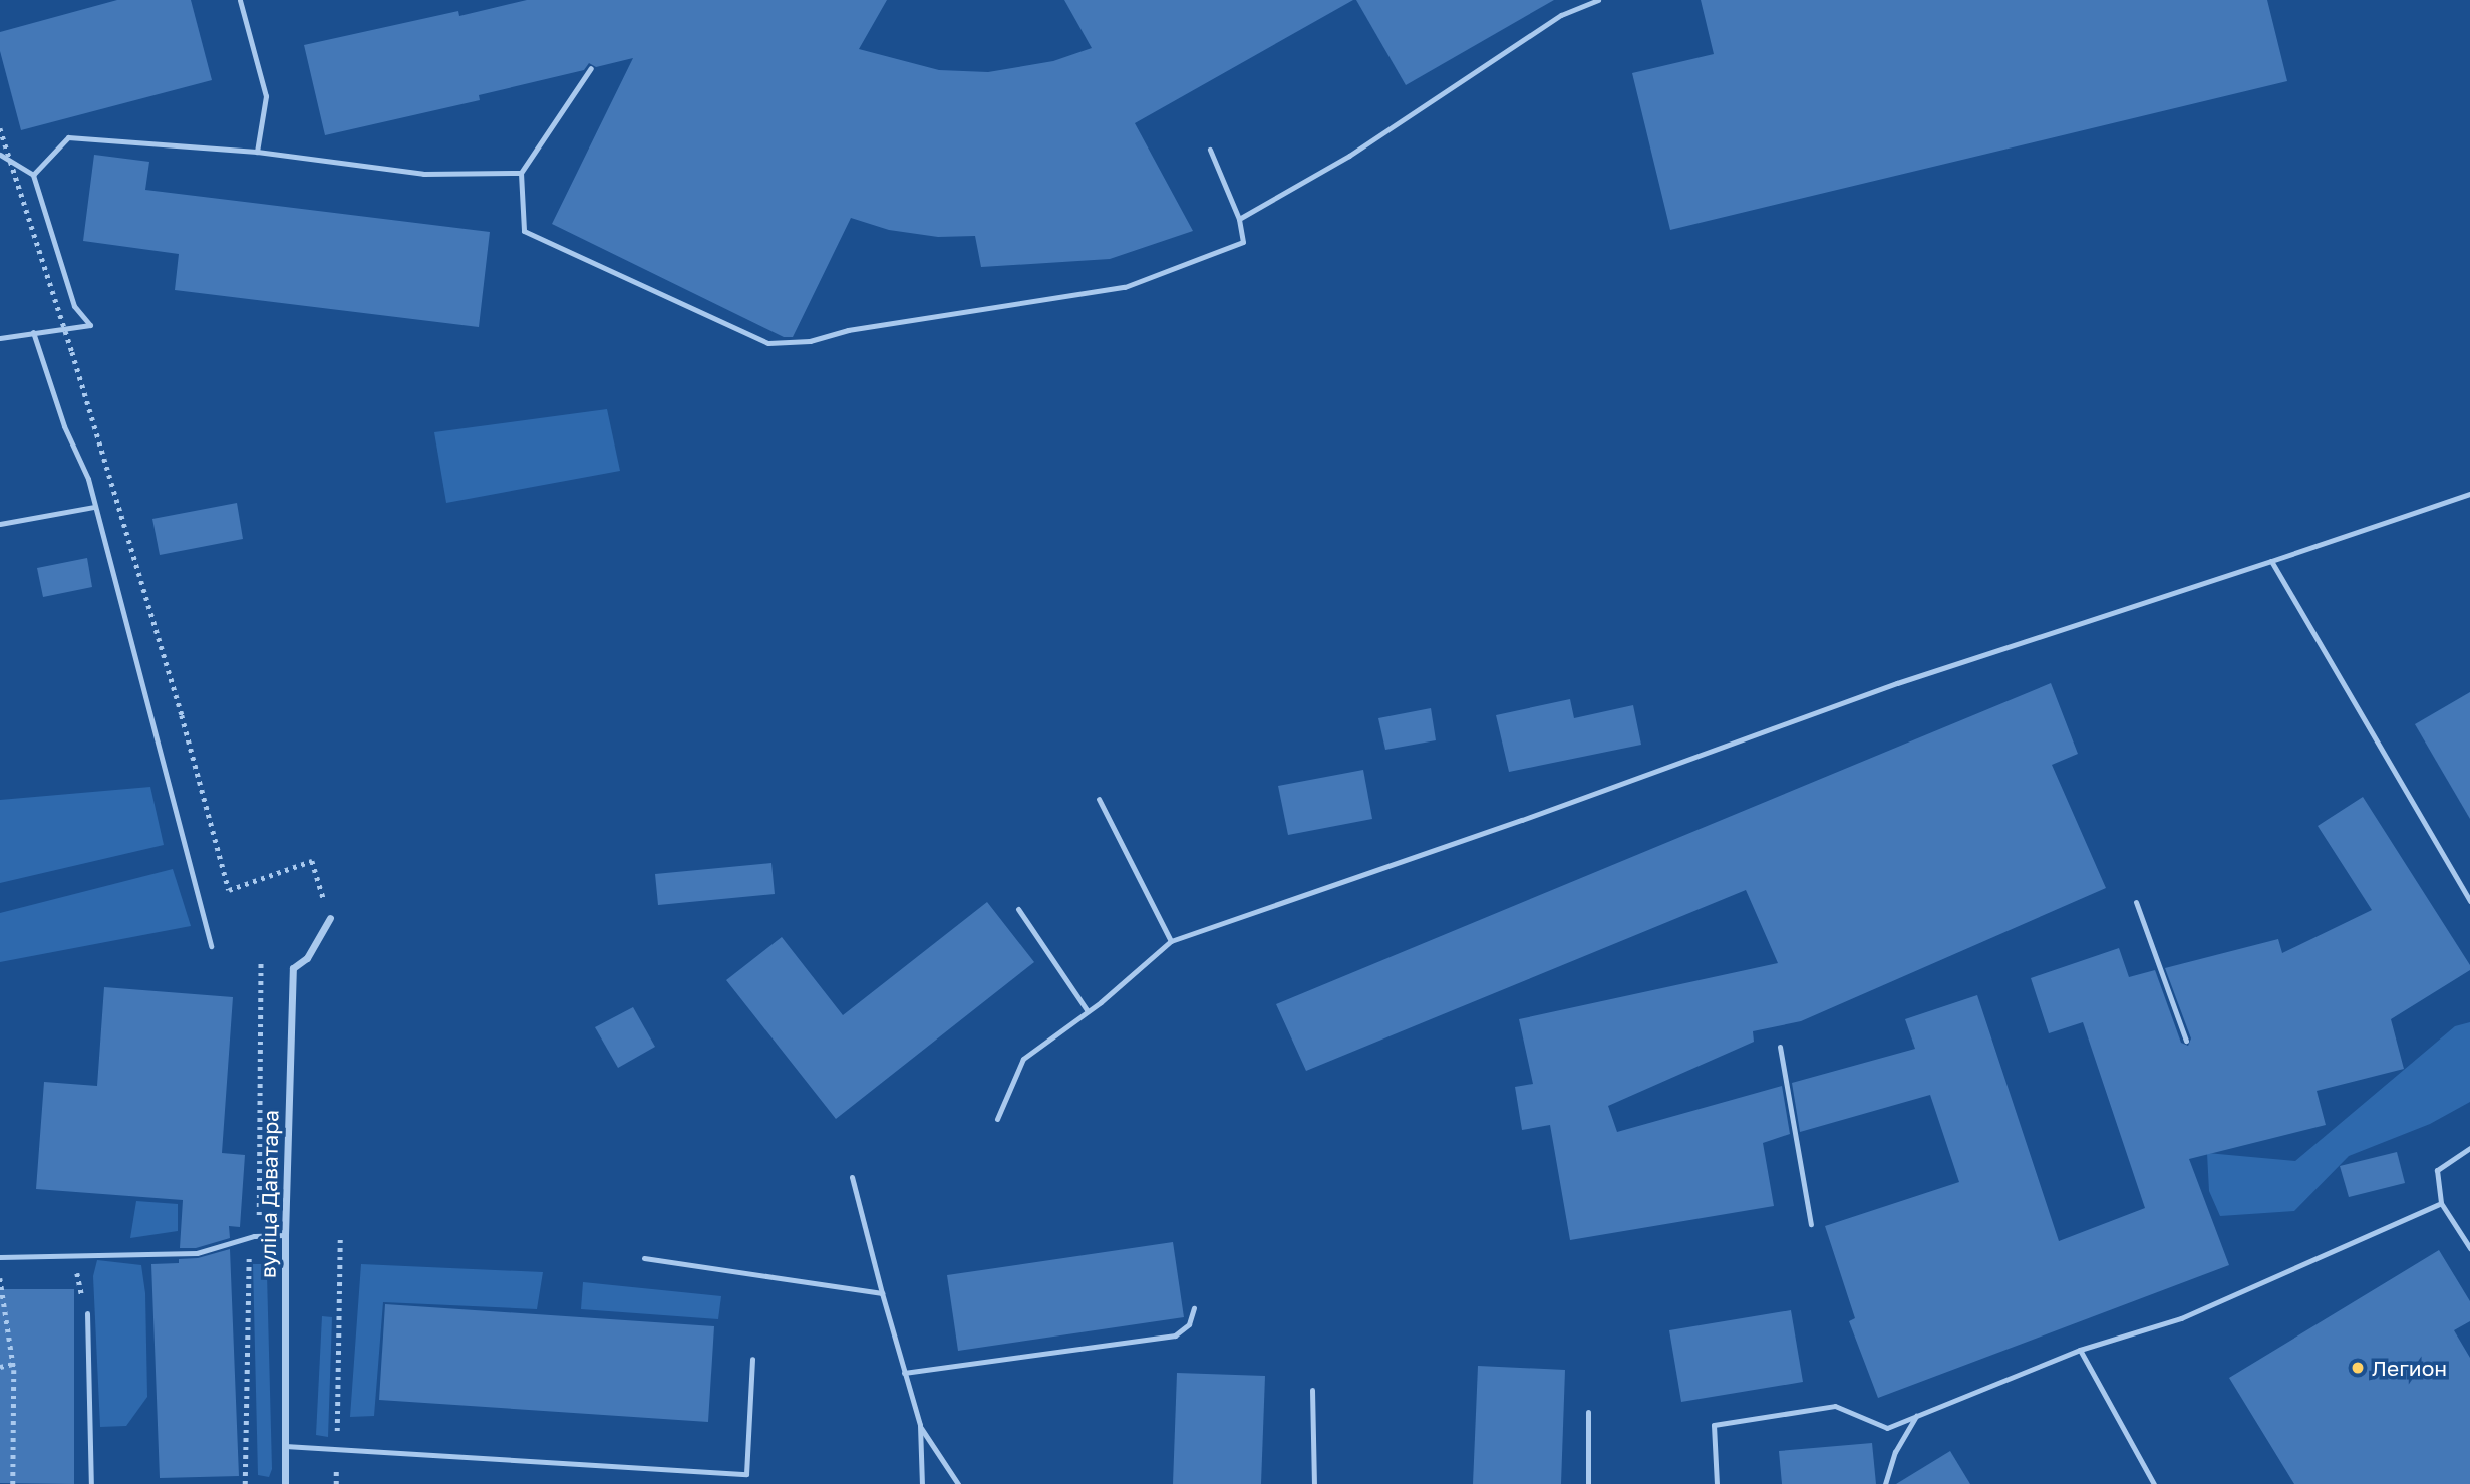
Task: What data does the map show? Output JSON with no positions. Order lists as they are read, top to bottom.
{
  "streets": {
    "street": ["вуліца Даватара"]
  },
  "places": ["Легион"]
}
